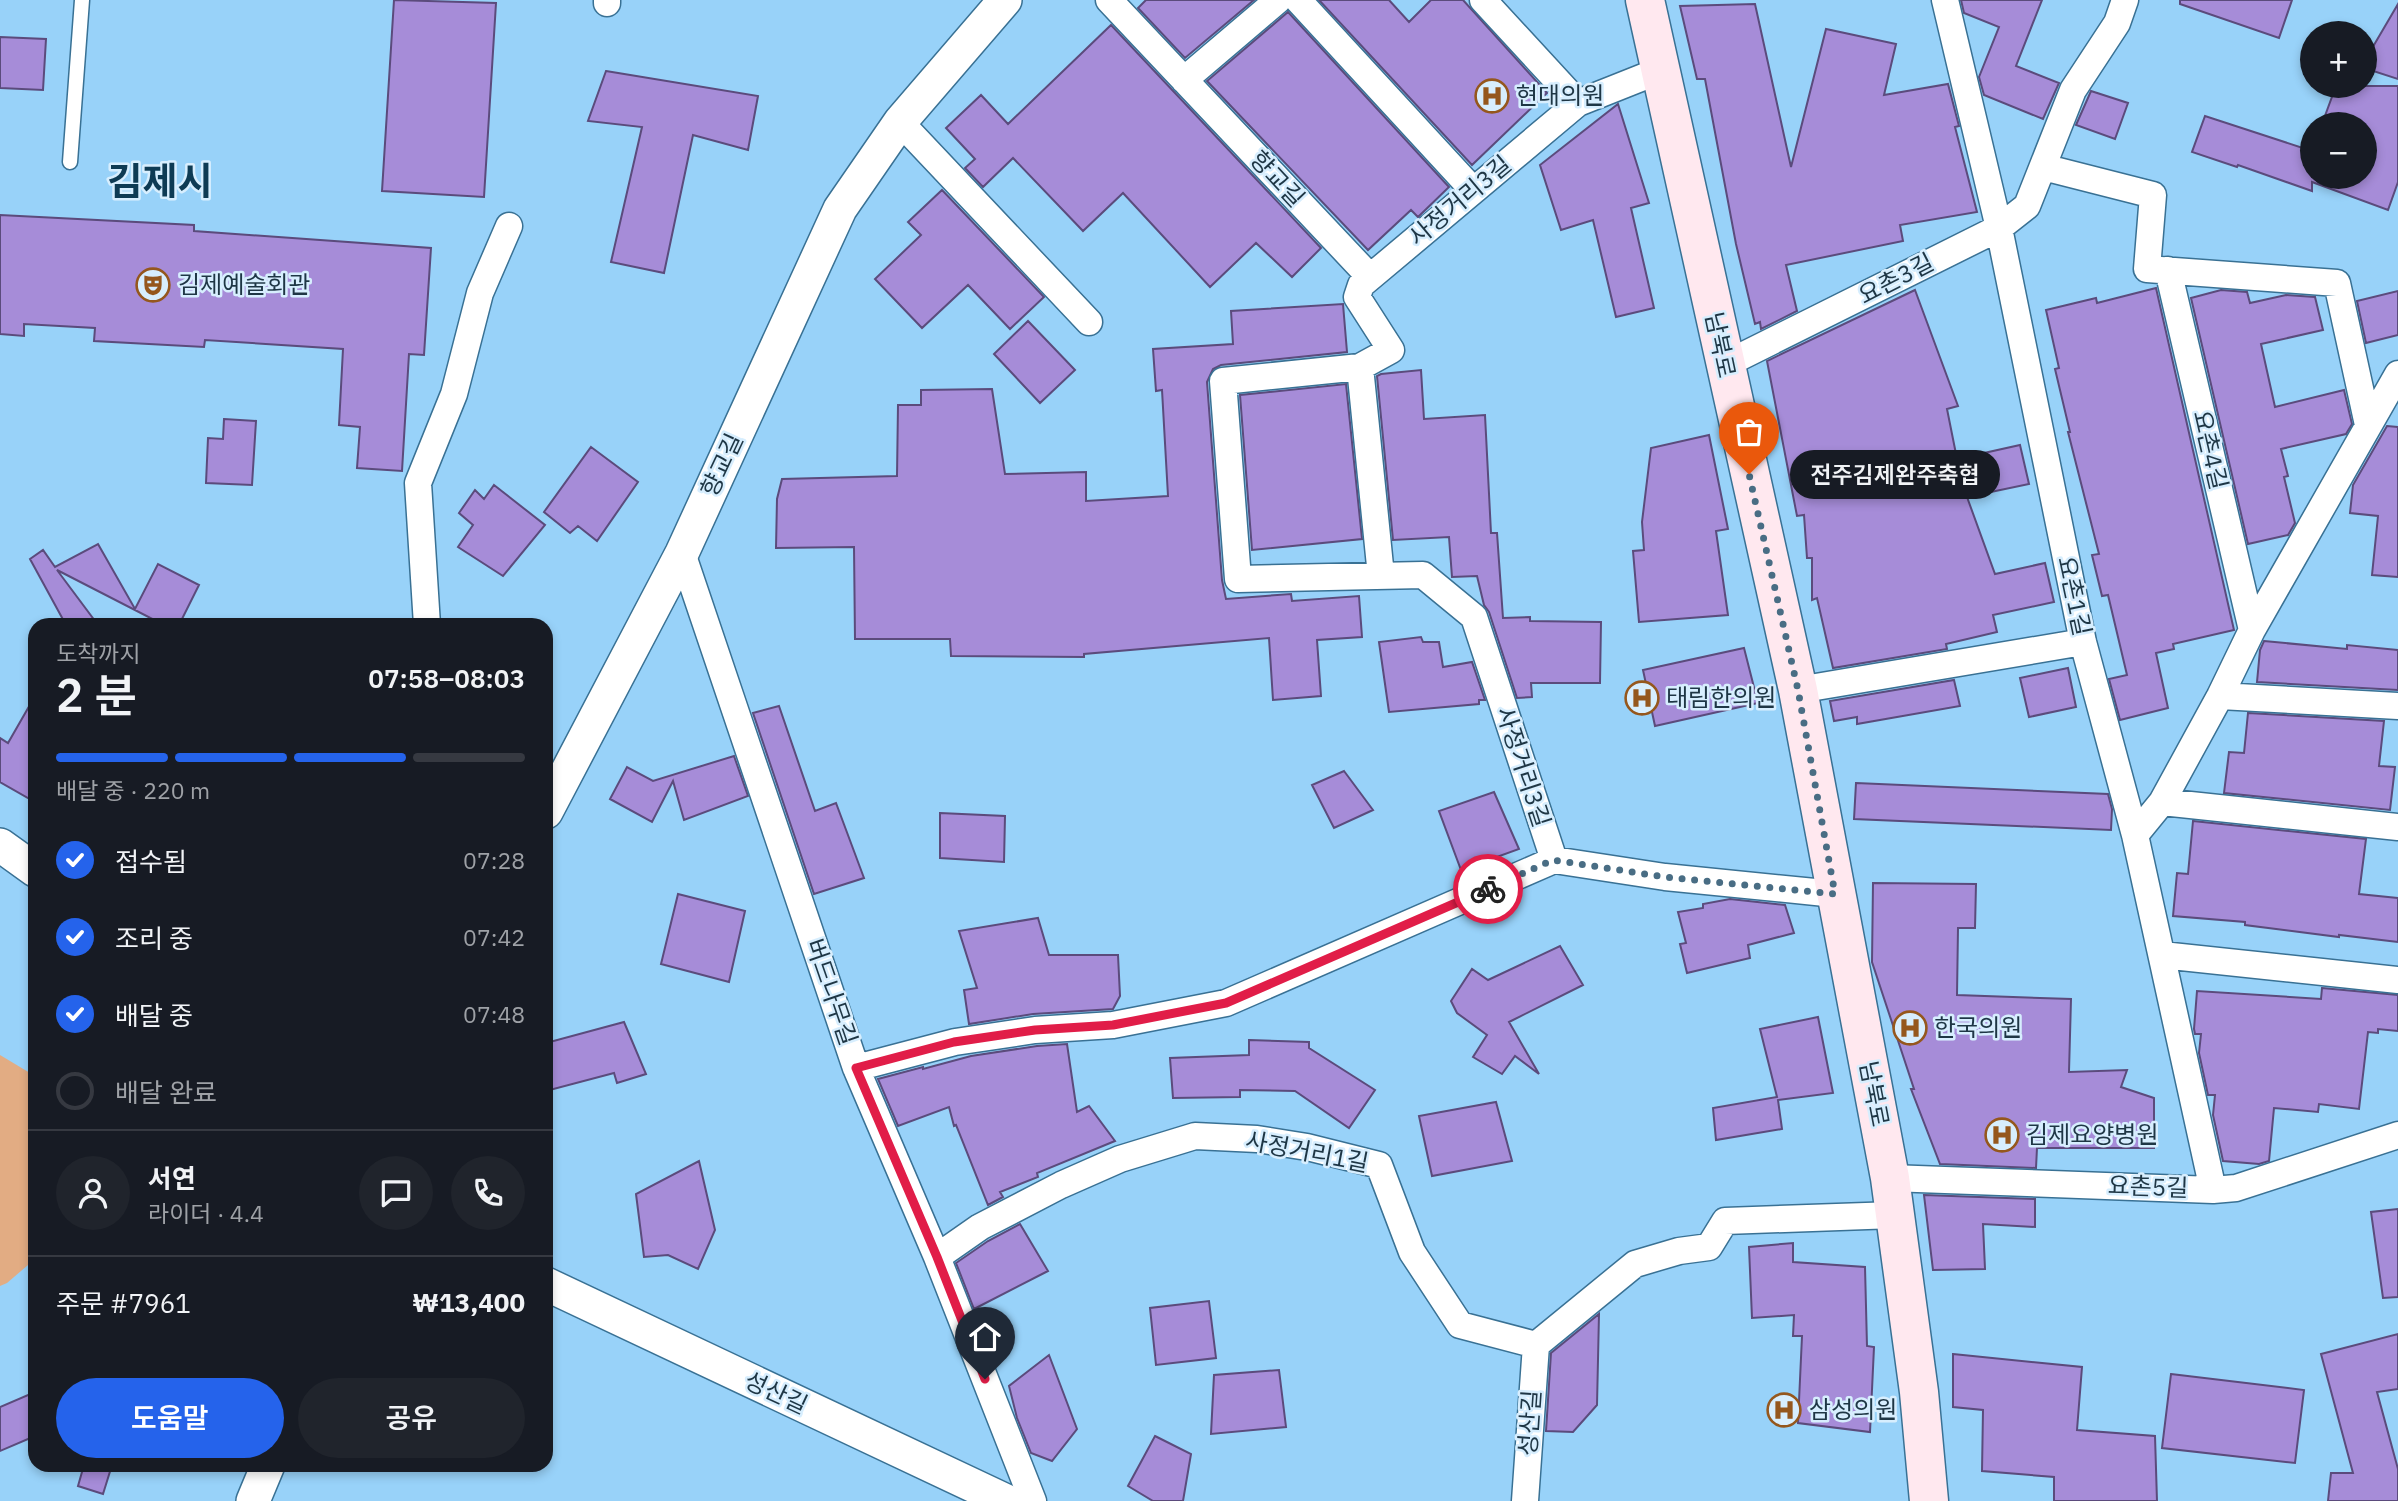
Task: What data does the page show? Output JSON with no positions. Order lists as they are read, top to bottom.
{
  "streets": {
    "main road": ["남북로"],
    "street": [
      "향교길",
      "사정거리3길",
      "요촌3길",
      "요촌4길",
      "요촌1길",
      "버드나무길",
      "사정거리1길",
      "요촌5길",
      "성산길"
    ]
  },
  "crossings": [
    ["향교길", "사정거리3길"],
    ["향교길", "버드나무길"],
    ["사정거리3길", "남북로"],
    ["요촌3길", "남북로"],
    ["요촌3길", "요촌1길"],
    ["남북로", "요촌5길"],
    ["요촌1길", "요촌5길"],
    ["버드나무길", "사정거리1길"],
    ["사정거리1길", "성산길"]
  ],
  "districts": ["김제시"],
  "places": {
    "hospital": [
      "현대의원",
      "태림한의원",
      "한국의원",
      "김제요양병원",
      "삼성의원"
    ],
    "theatre": ["김제예술회관"],
    "other": ["전주김제완주축협"]
  },
  "page": {
    "map_buttons": ["+", "−"],
    "bubble": "전주김제완주축협",
    "heading": ["2 분", "도착까지", "07:58–08:03"],
    "panel": [
      "서연",
      "라이더 · 4.4",
      "주문 #7961",
      "₩13,400"
    ],
    "bar": "배달 중 · 220 m",
    "list": [
      ["접수됨", "07:28"],
      ["조리 중", "07:42"],
      ["배달 중", "07:48"],
      "배달 완료"
    ],
    "buttons": ["도움말", "공유"]
  }
}
